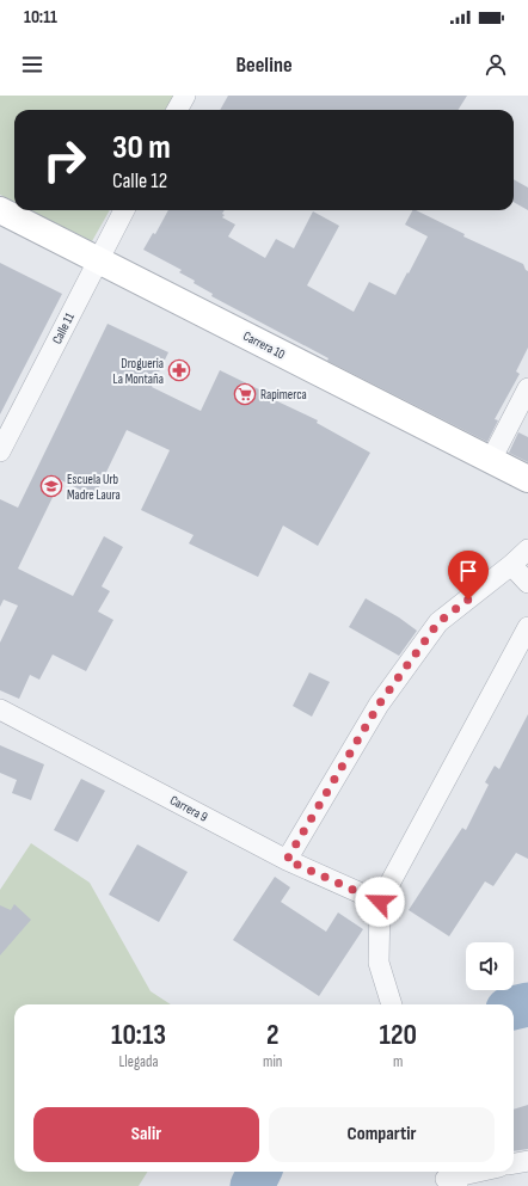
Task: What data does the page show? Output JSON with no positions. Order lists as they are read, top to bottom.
{
  "streets": {
    "main road": ["Carrera 10"],
    "street": ["Calle 11", "Carrera 9"]
  },
  "crossings": [
    ["Calle 11", "Carrera 10"]
  ],
  "places": {
    "pharmacy": ["Drogueria La Montaña"],
    "supermarket": ["Rapimerca"],
    "school or university": ["Escuela Urb Madre Laura"]
  },
  "page": {
    "status": "10:11",
    "header": "Beeline",
    "turn": ["30 m", "Calle 12"],
    "eta": [
      "10:13",
      "Llegada",
      "2",
      "min",
      "120",
      "m"
    ],
    "buttons": ["Salir", "Compartir"]
  }
}
